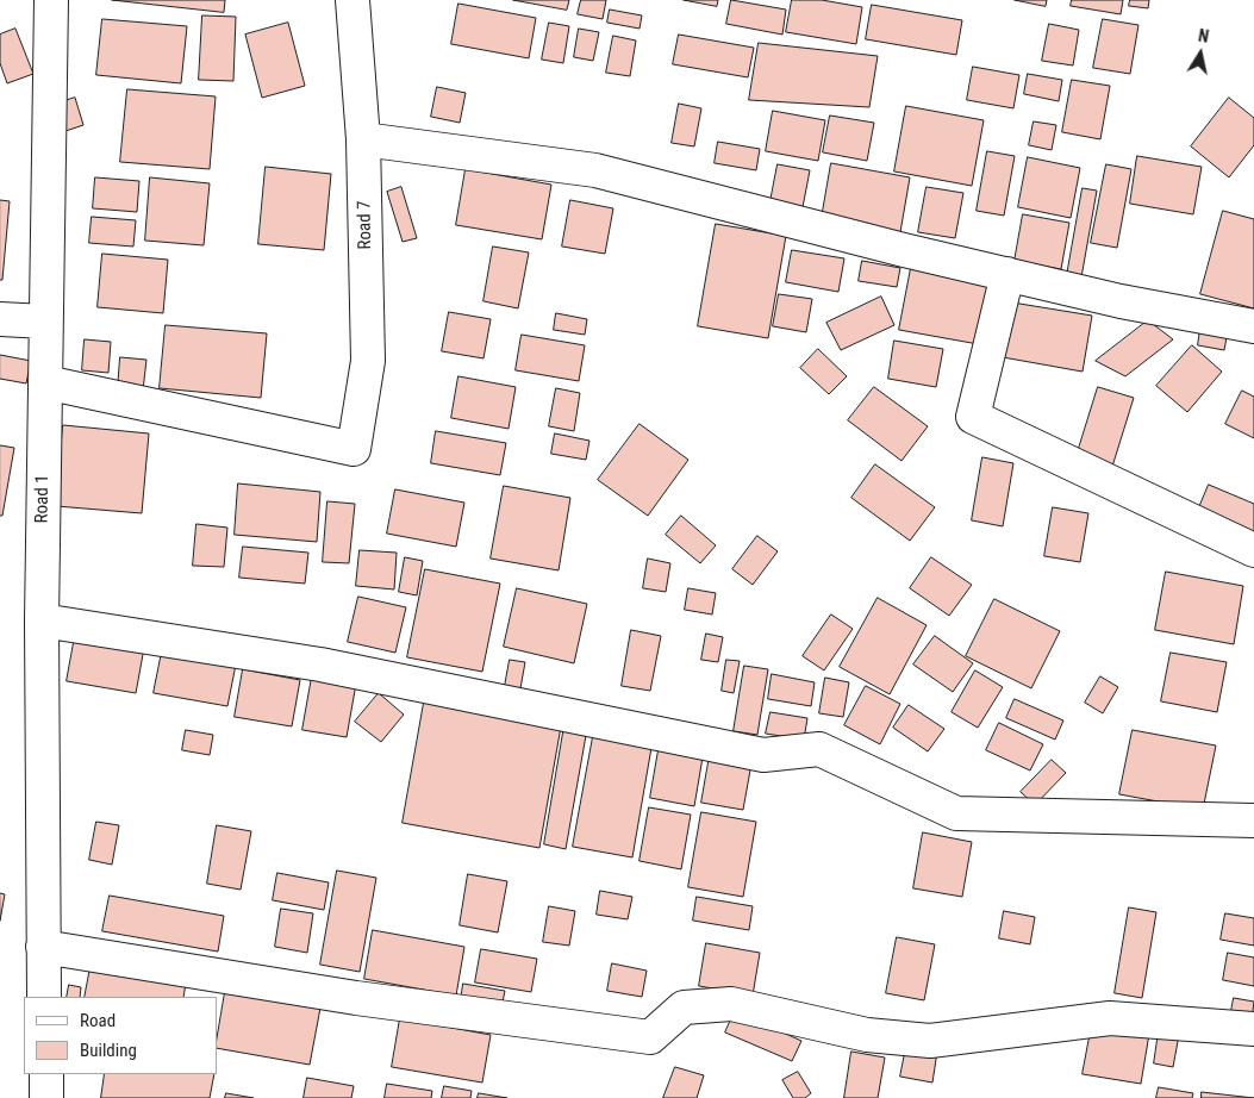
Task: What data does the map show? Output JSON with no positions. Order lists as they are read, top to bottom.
{
  "streets": {
    "street": ["Road 7", "Road 1"]
  },
  "crossings": [
    ["Road 7", "Road 1"]
  ],
  "legend": ["Road", "Building"],
  "north": "top"
}
